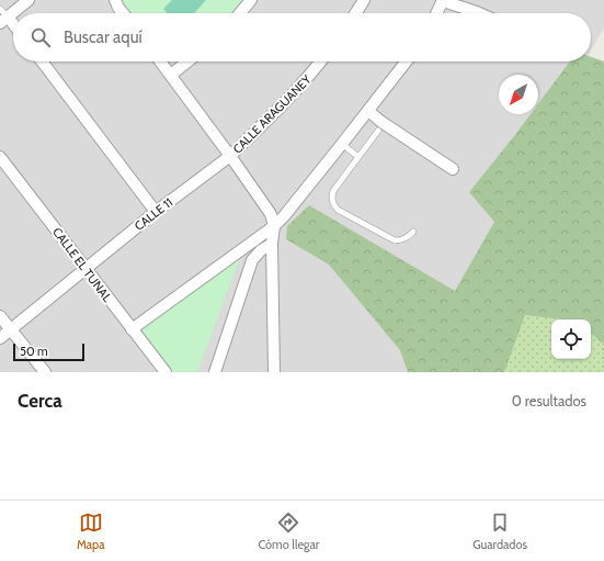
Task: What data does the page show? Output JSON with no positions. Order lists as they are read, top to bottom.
{
  "streets": {
    "street": ["CALLE ARAGUANEY", "CALLE 11", "CALLE EL TUNAL"]
  },
  "crossings": [
    ["CALLE ARAGUANEY", "CALLE 11"],
    ["CALLE 11", "CALLE EL TUNAL"]
  ],
  "scale_bar": "50 m",
  "north": "bottom left",
  "page": {
    "search": "Buscar aquí",
    "scale": "50 m",
    "heading": ["Cerca", "0 resultados"],
    "nav": ["Mapa", "Cómo llegar", "Guardados"]
  }
}
